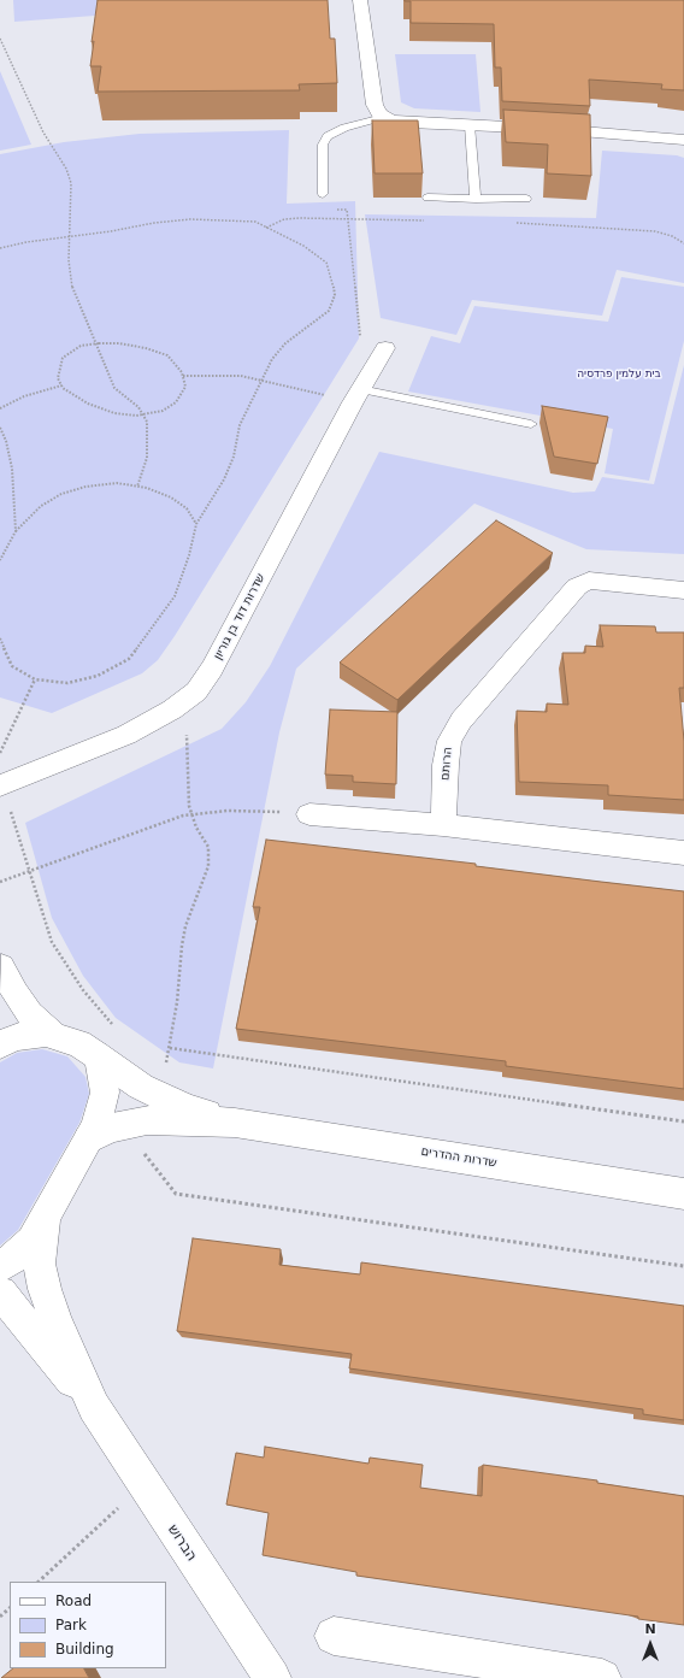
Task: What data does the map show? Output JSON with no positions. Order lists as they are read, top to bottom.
{
  "streets": {
    "street": [
      "שדרות דוד בן גוריון",
      "הרותם",
      "שדרות ההדרים",
      "הברוש"
    ]
  },
  "parks": ["בית עלמין פרדסיה"],
  "legend": ["Road", "Park", "Building"],
  "north": "top"
}
